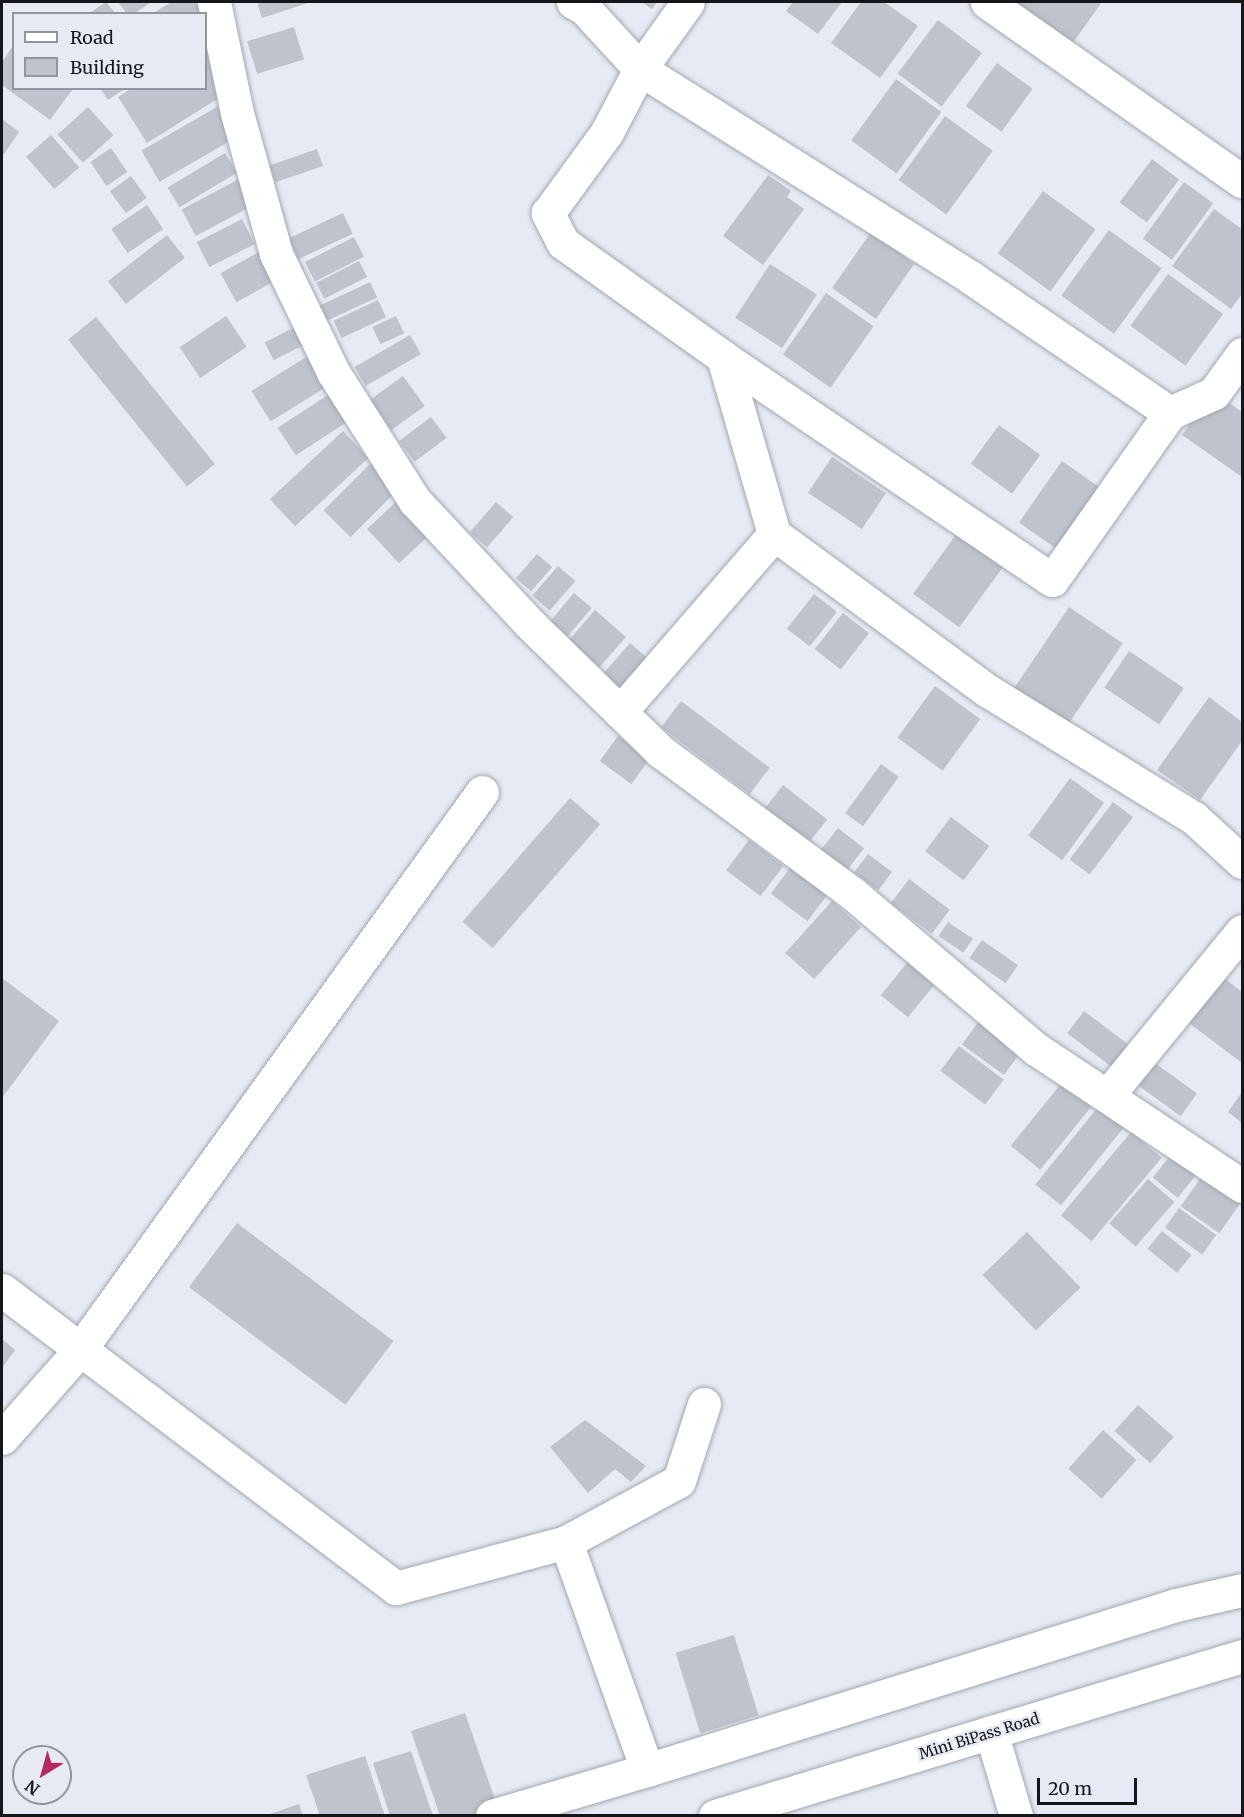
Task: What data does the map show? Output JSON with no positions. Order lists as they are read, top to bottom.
{
  "streets": {
    "street": ["Mini BiPass Road"]
  },
  "legend": ["Road", "Building"],
  "scale_bar": "20 m",
  "north": "bottom left"
}
